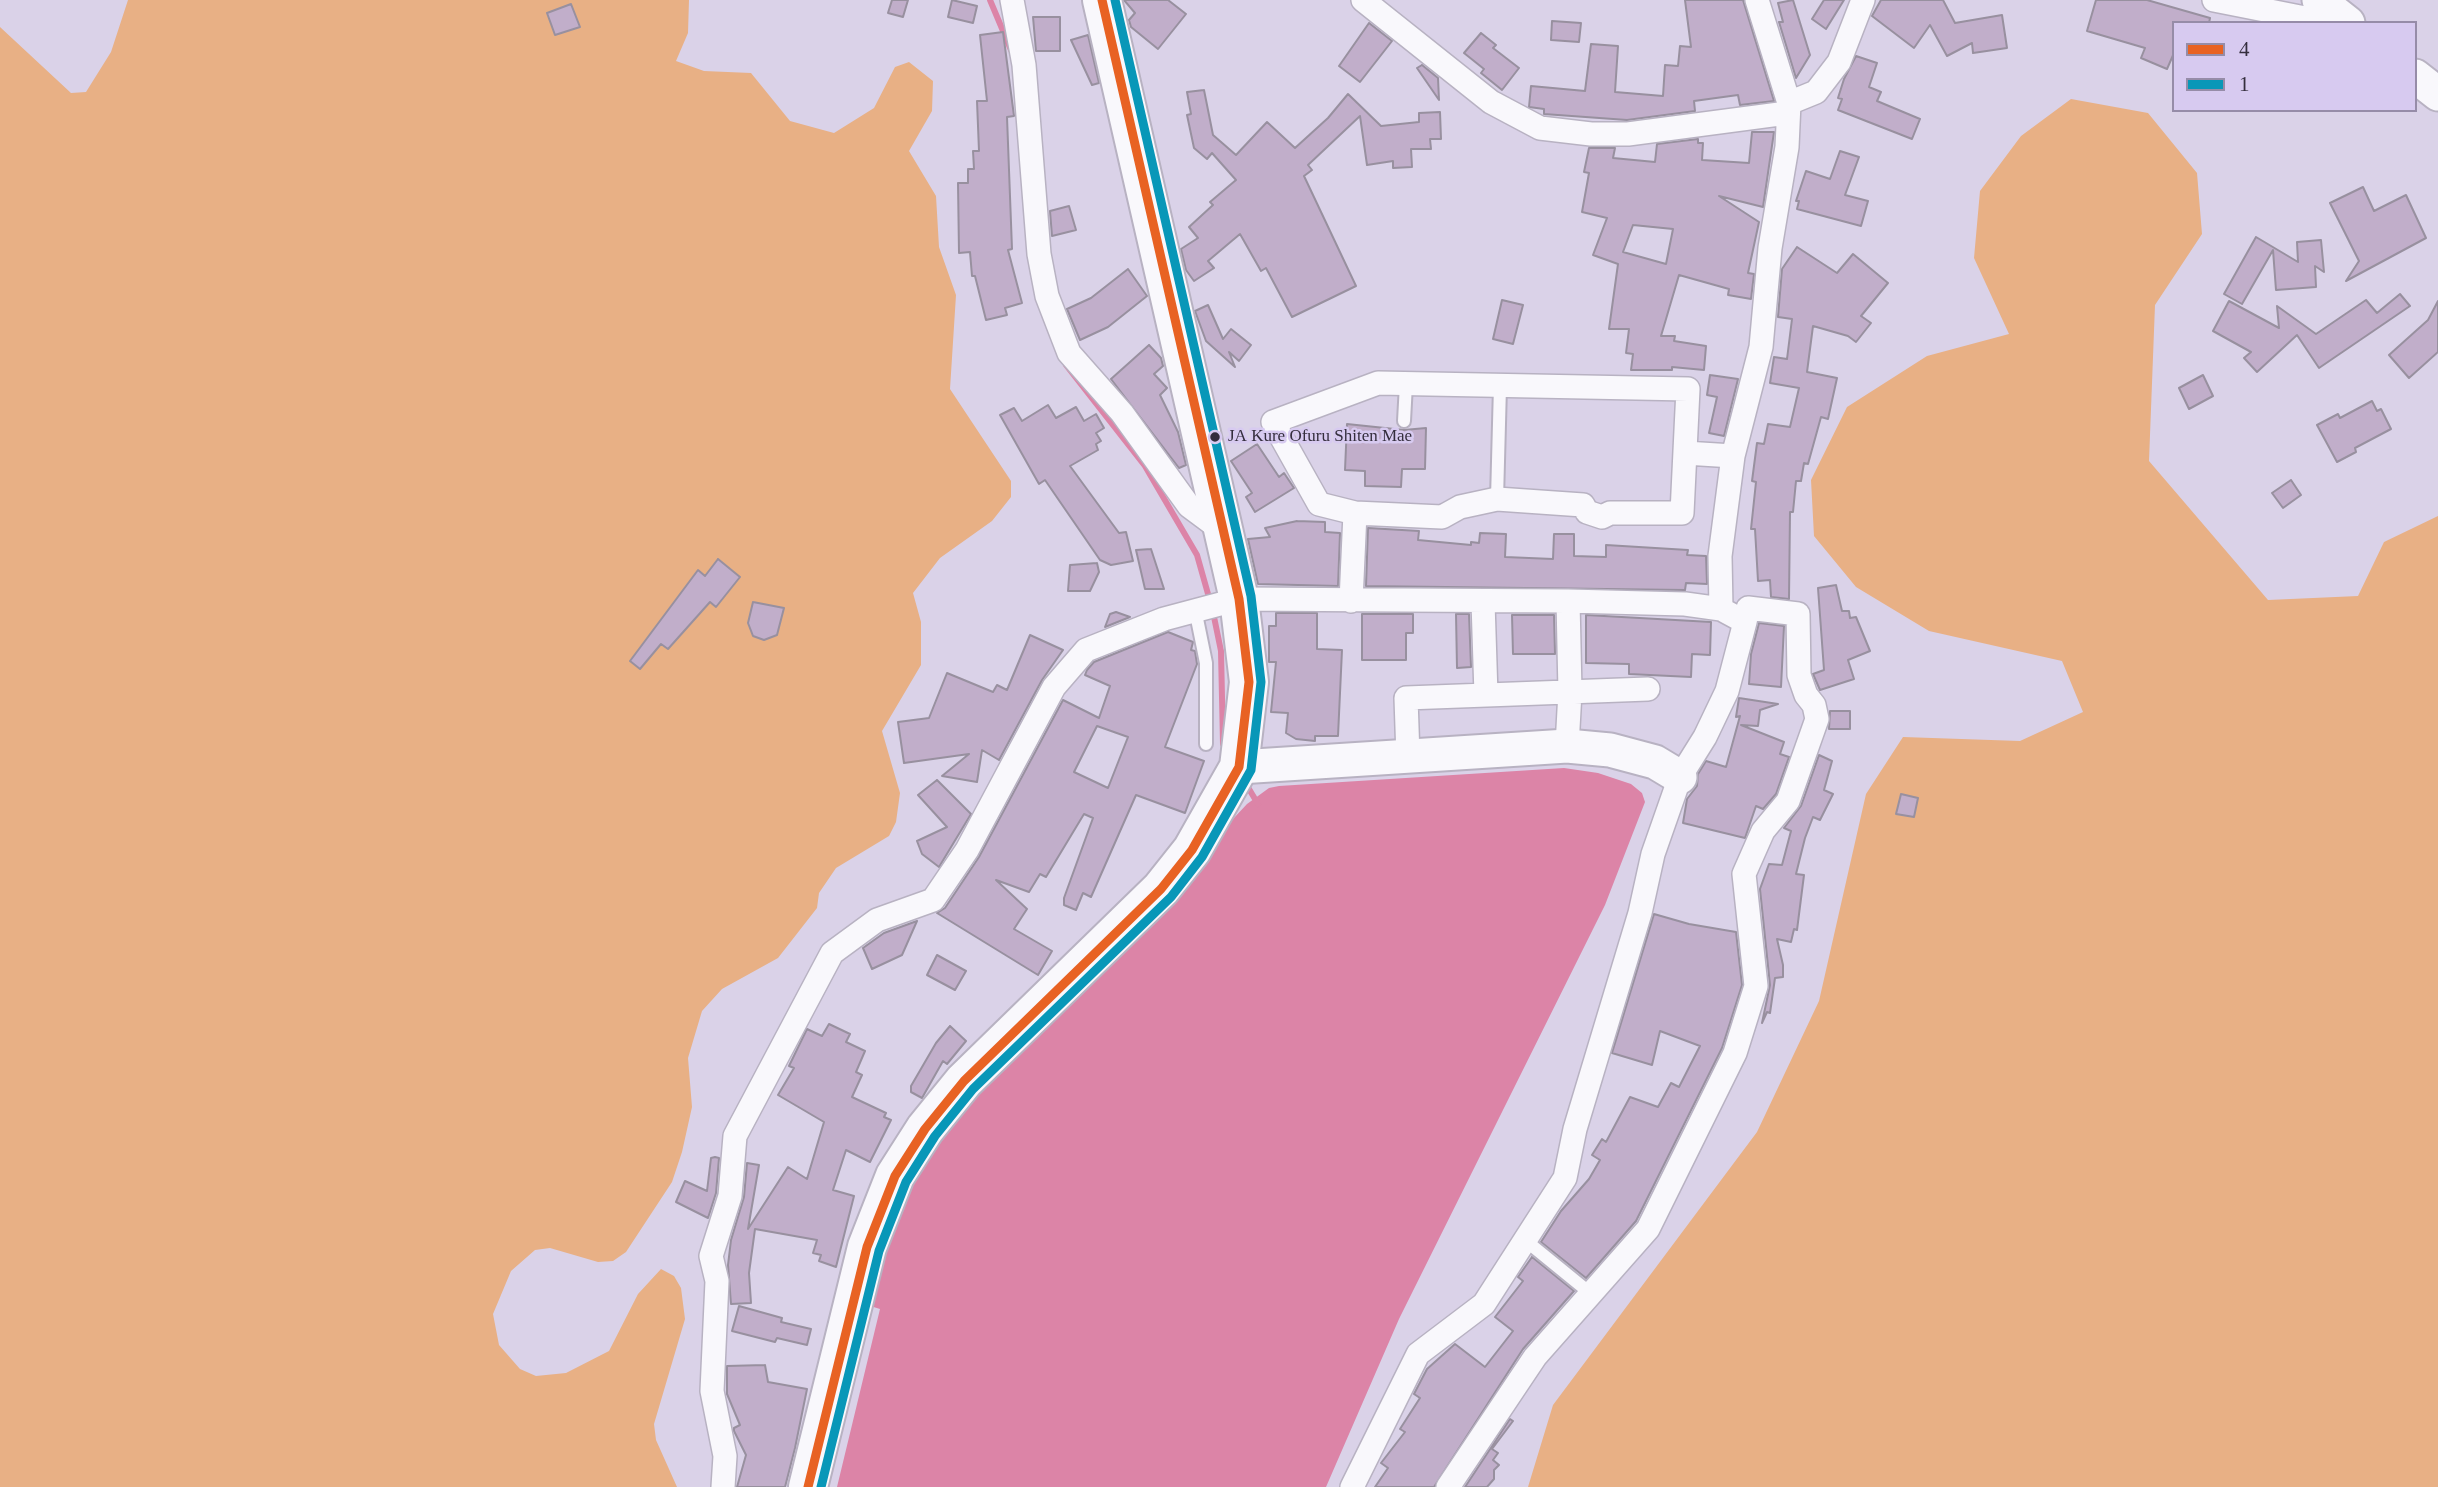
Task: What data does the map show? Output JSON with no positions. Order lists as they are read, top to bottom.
{
  "places": ["JA Kure Ofuru Shiten Mae"],
  "lines": ["transit line 4", "transit line 1"],
  "legend": ["4", "1"]
}
